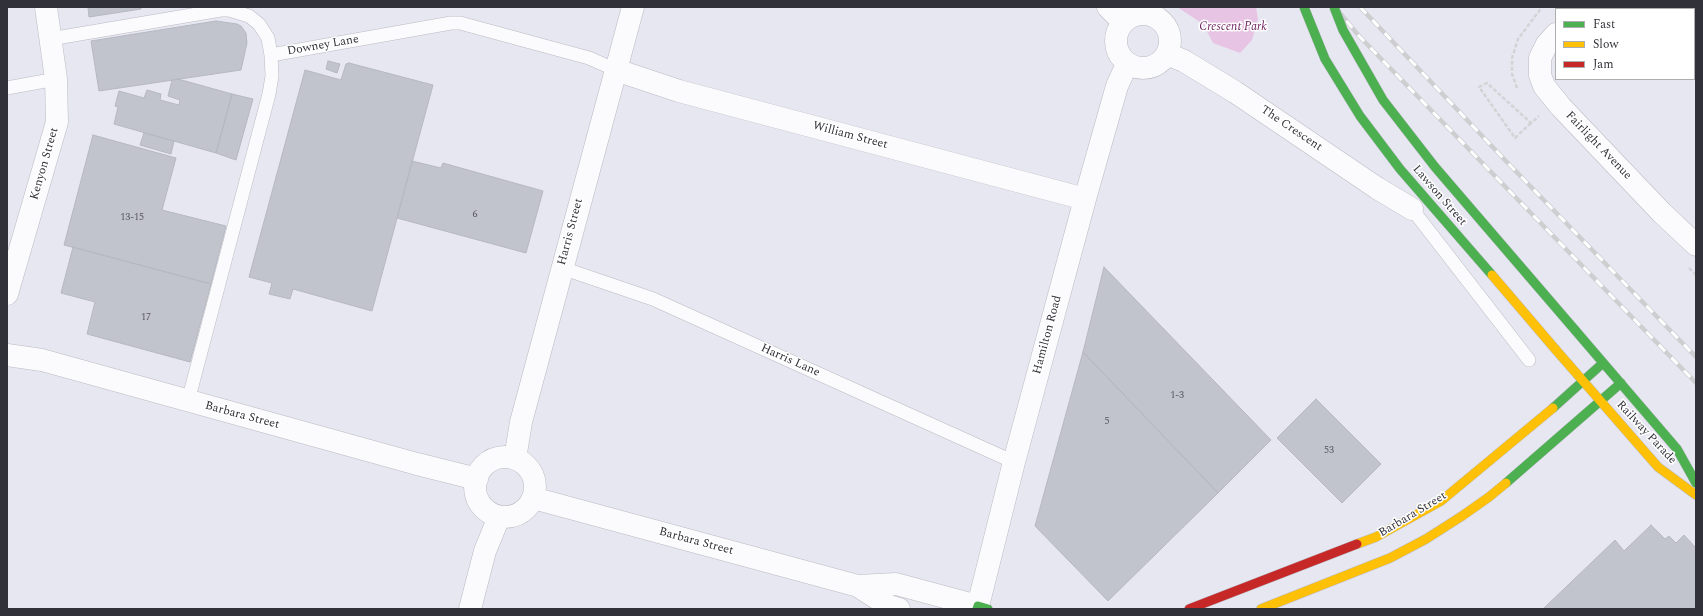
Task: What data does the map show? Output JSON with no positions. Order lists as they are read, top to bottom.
{
  "streets": {
    "main road": ["Lawson Street", "Barbara Street", "Railway Parade"],
    "street": [
      "The Crescent",
      "William Street",
      "Fairlight Avenue",
      "Kenyon Street",
      "Harris Street",
      "Hamilton Road"
    ],
    "lane": ["Downey Lane", "Harris Lane"]
  },
  "crossings": [
    ["Downey Lane", "William Street"],
    ["Downey Lane", "Kenyon Street"],
    ["Downey Lane", "Harris Street"],
    ["The Crescent", "Hamilton Road"],
    ["William Street", "Harris Street"],
    ["William Street", "Hamilton Road"],
    ["Lawson Street", "Barbara Street"],
    ["Lawson Street", "Railway Parade"],
    ["Harris Street", "Harris Lane"],
    ["Harris Street", "Barbara Street"],
    ["Hamilton Road", "Harris Lane"],
    ["Hamilton Road", "Barbara Street"],
    ["Barbara Street", "Railway Parade"]
  ],
  "parks": ["Crescent Park"],
  "house_numbers": [
    "6",
    "13-15",
    "17",
    "1-3",
    "5",
    "53"
  ],
  "legend": ["Fast", "Slow", "Jam"]
}
